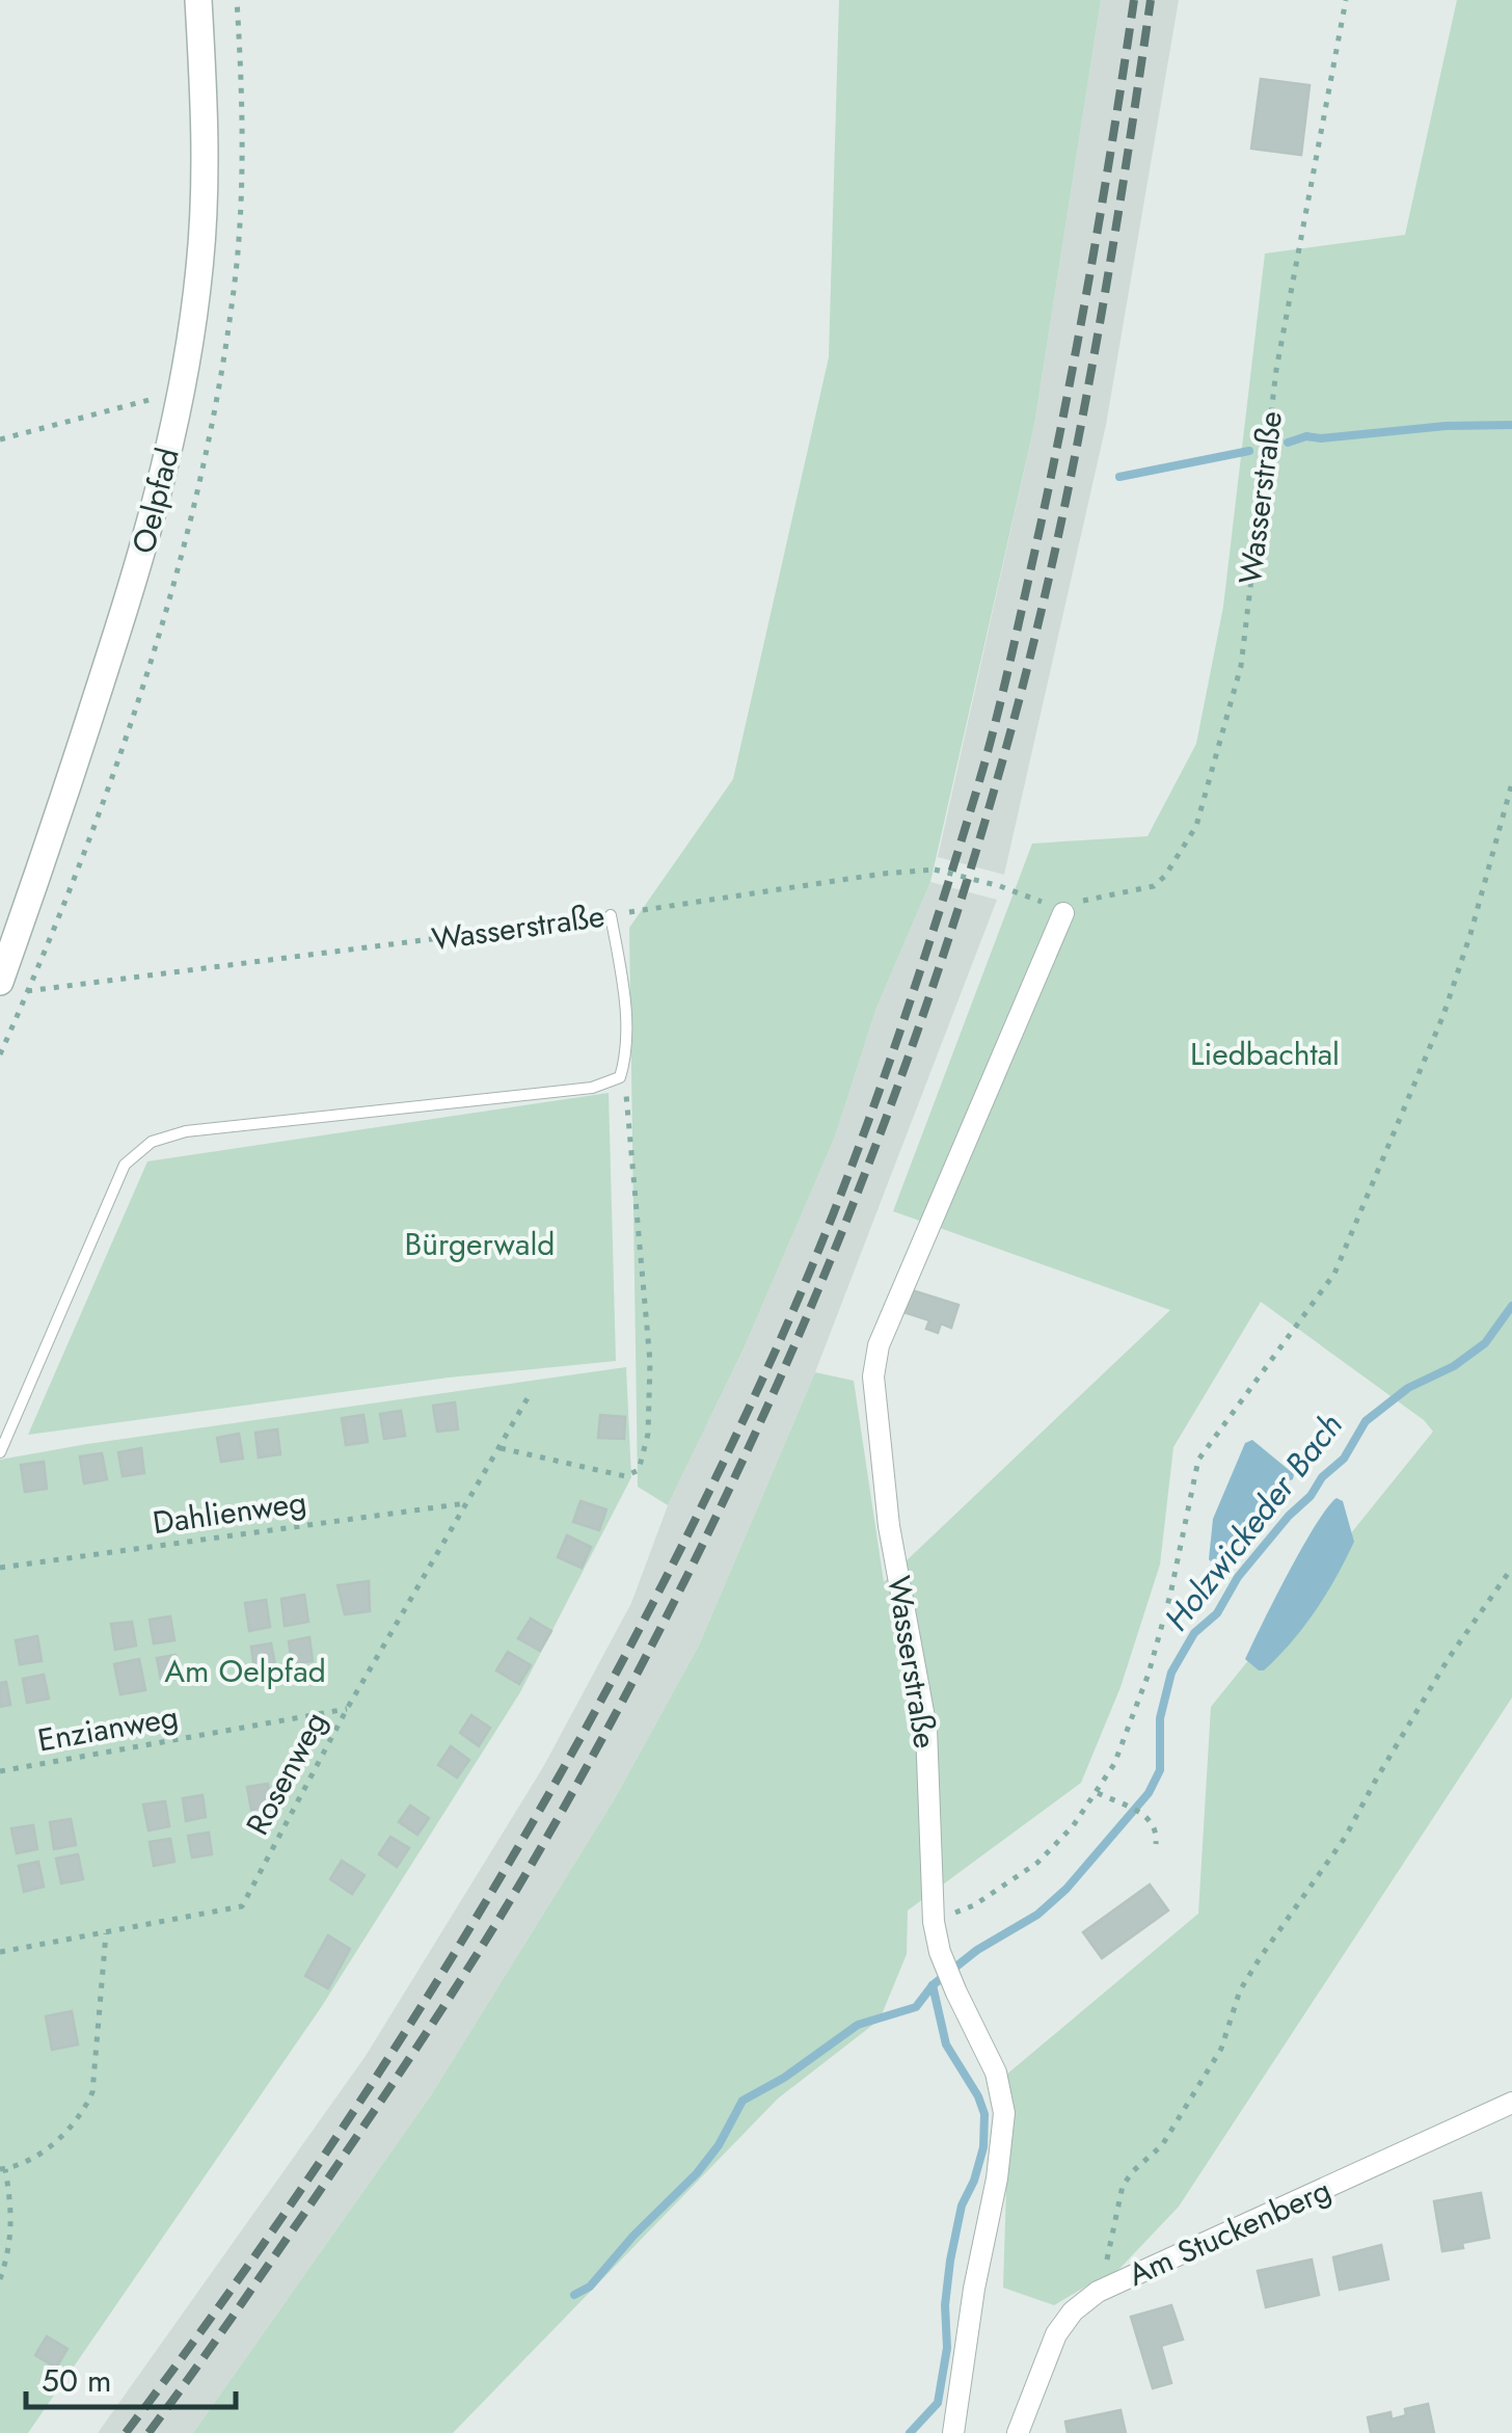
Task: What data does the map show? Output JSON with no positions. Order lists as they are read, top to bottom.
{
  "streets": {
    "street": ["Wasserstraße", "Oelpfad", "Am Stuckenberg"],
    "path": ["Dahlienweg", "Enzianweg", "Rosenweg"]
  },
  "crossings": [
    ["Dahlienweg", "Rosenweg"],
    ["Enzianweg", "Rosenweg"]
  ],
  "water": ["Holzwickeder Bach"],
  "parks": ["Liedbachtal", "Bürgerwald", "Am Oelpfad"],
  "scale_bar": "50 m"
}
